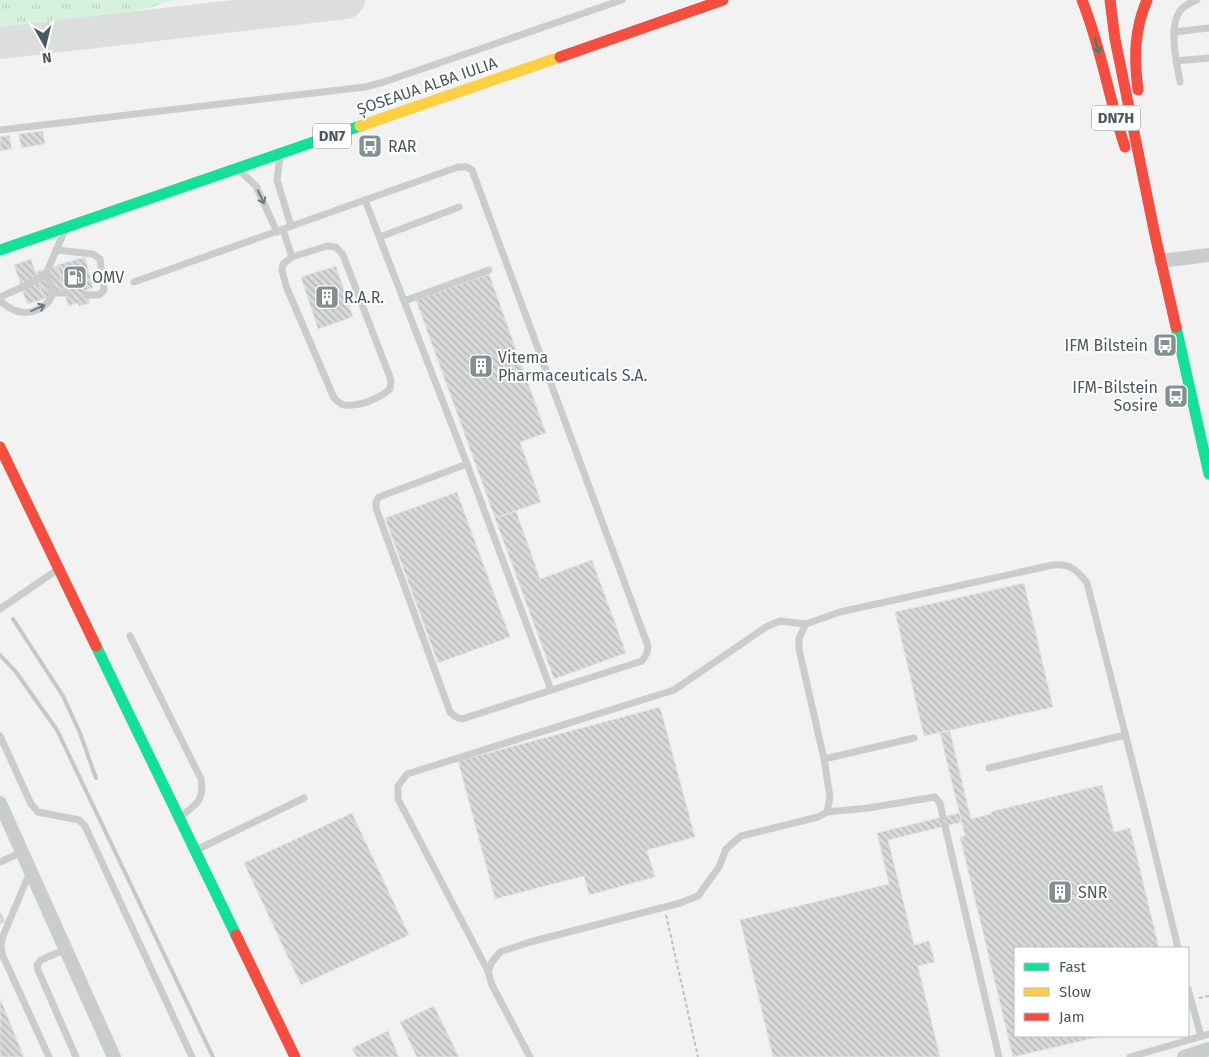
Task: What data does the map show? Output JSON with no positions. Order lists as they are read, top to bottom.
{
  "streets": {
    "main road": ["ȘOSEAUA ALBA IULIA", "DN7H", "DN7"]
  },
  "places": {
    "bus stop": ["RAR", "IFM Bilstein", "IFM-Bilstein Sosire"],
    "fuel station": ["OMV"],
    "building": ["R.A.R.", "Vitema Pharmaceuticals S.A.", "SNR"]
  },
  "legend": ["Fast", "Slow", "Jam"],
  "north": "bottom"
}
